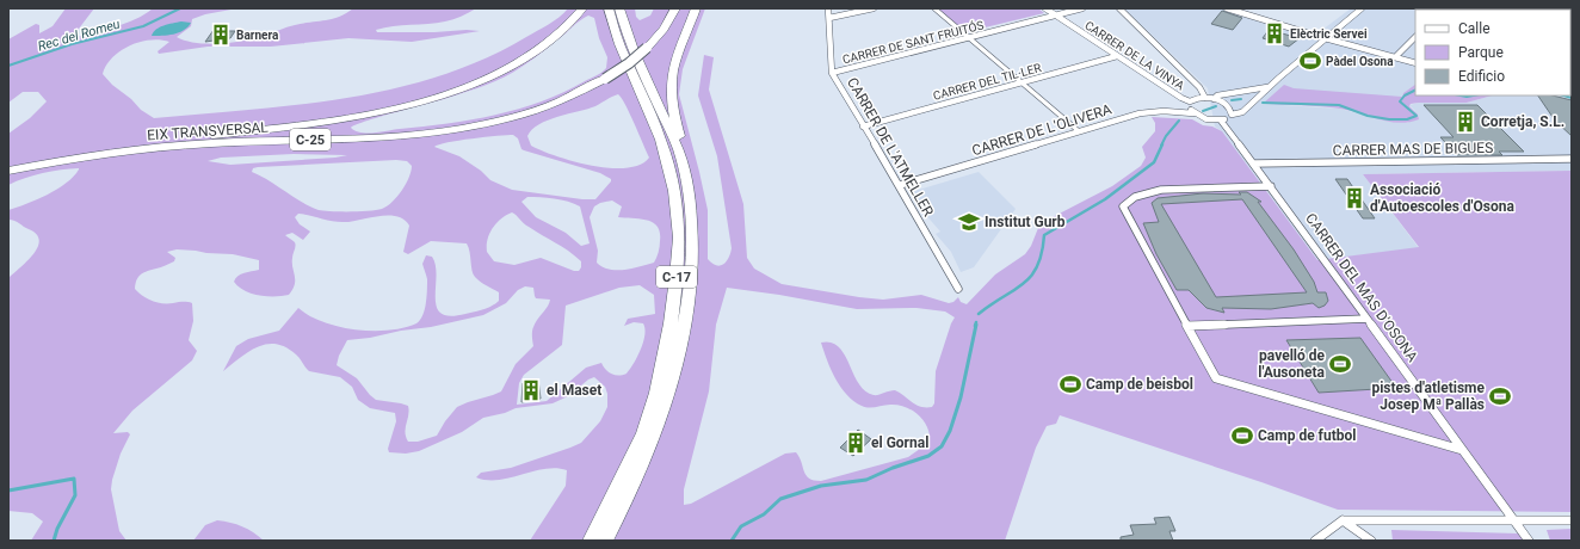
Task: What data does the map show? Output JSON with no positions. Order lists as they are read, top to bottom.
{
  "streets": {
    "highway": ["EIX TRANSVERSAL", "C-25", "C-17"],
    "street": [
      "CARRER DE SANT FRUITÓS",
      "CARRER DE LA VINYA",
      "CARRER DEL TIL·LER",
      "CARRER DE L'OLIVERA",
      "CARRER DE L'ATMELLER",
      "CARRER MAS DE BIGUES",
      "CARRER DEL MAS D'OSONA"
    ]
  },
  "crossings": [
    ["CARRER DE SANT FRUITÓS", "CARRER DE LA VINYA"],
    ["CARRER DE SANT FRUITÓS", "CARRER DE L'ATMELLER"],
    ["CARRER DE LA VINYA", "CARRER DEL TIL·LER"],
    ["CARRER DEL TIL·LER", "CARRER DE L'ATMELLER"],
    ["CARRER DE L'OLIVERA", "CARRER DE L'ATMELLER"],
    ["CARRER DE L'OLIVERA", "CARRER DEL MAS D'OSONA"],
    ["CARRER MAS DE BIGUES", "CARRER DEL MAS D'OSONA"]
  ],
  "water": ["Rec del Romeu"],
  "places": {
    "building": [
      "Elèctric Servei",
      "Barnera",
      "Corretja, S.L.",
      "Associació d'Autoescoles d'Osona",
      "el Maset",
      "el Gornal"
    ],
    "sports": [
      "Pàdel Osona",
      "pavelló de l'Ausoneta",
      "Camp de beisbol",
      "pistes d'atletisme Josep Mª Pallàs",
      "Camp de futbol"
    ],
    "school or university": ["Institut Gurb"]
  },
  "legend": ["Calle", "Parque", "Edificio"]
}
